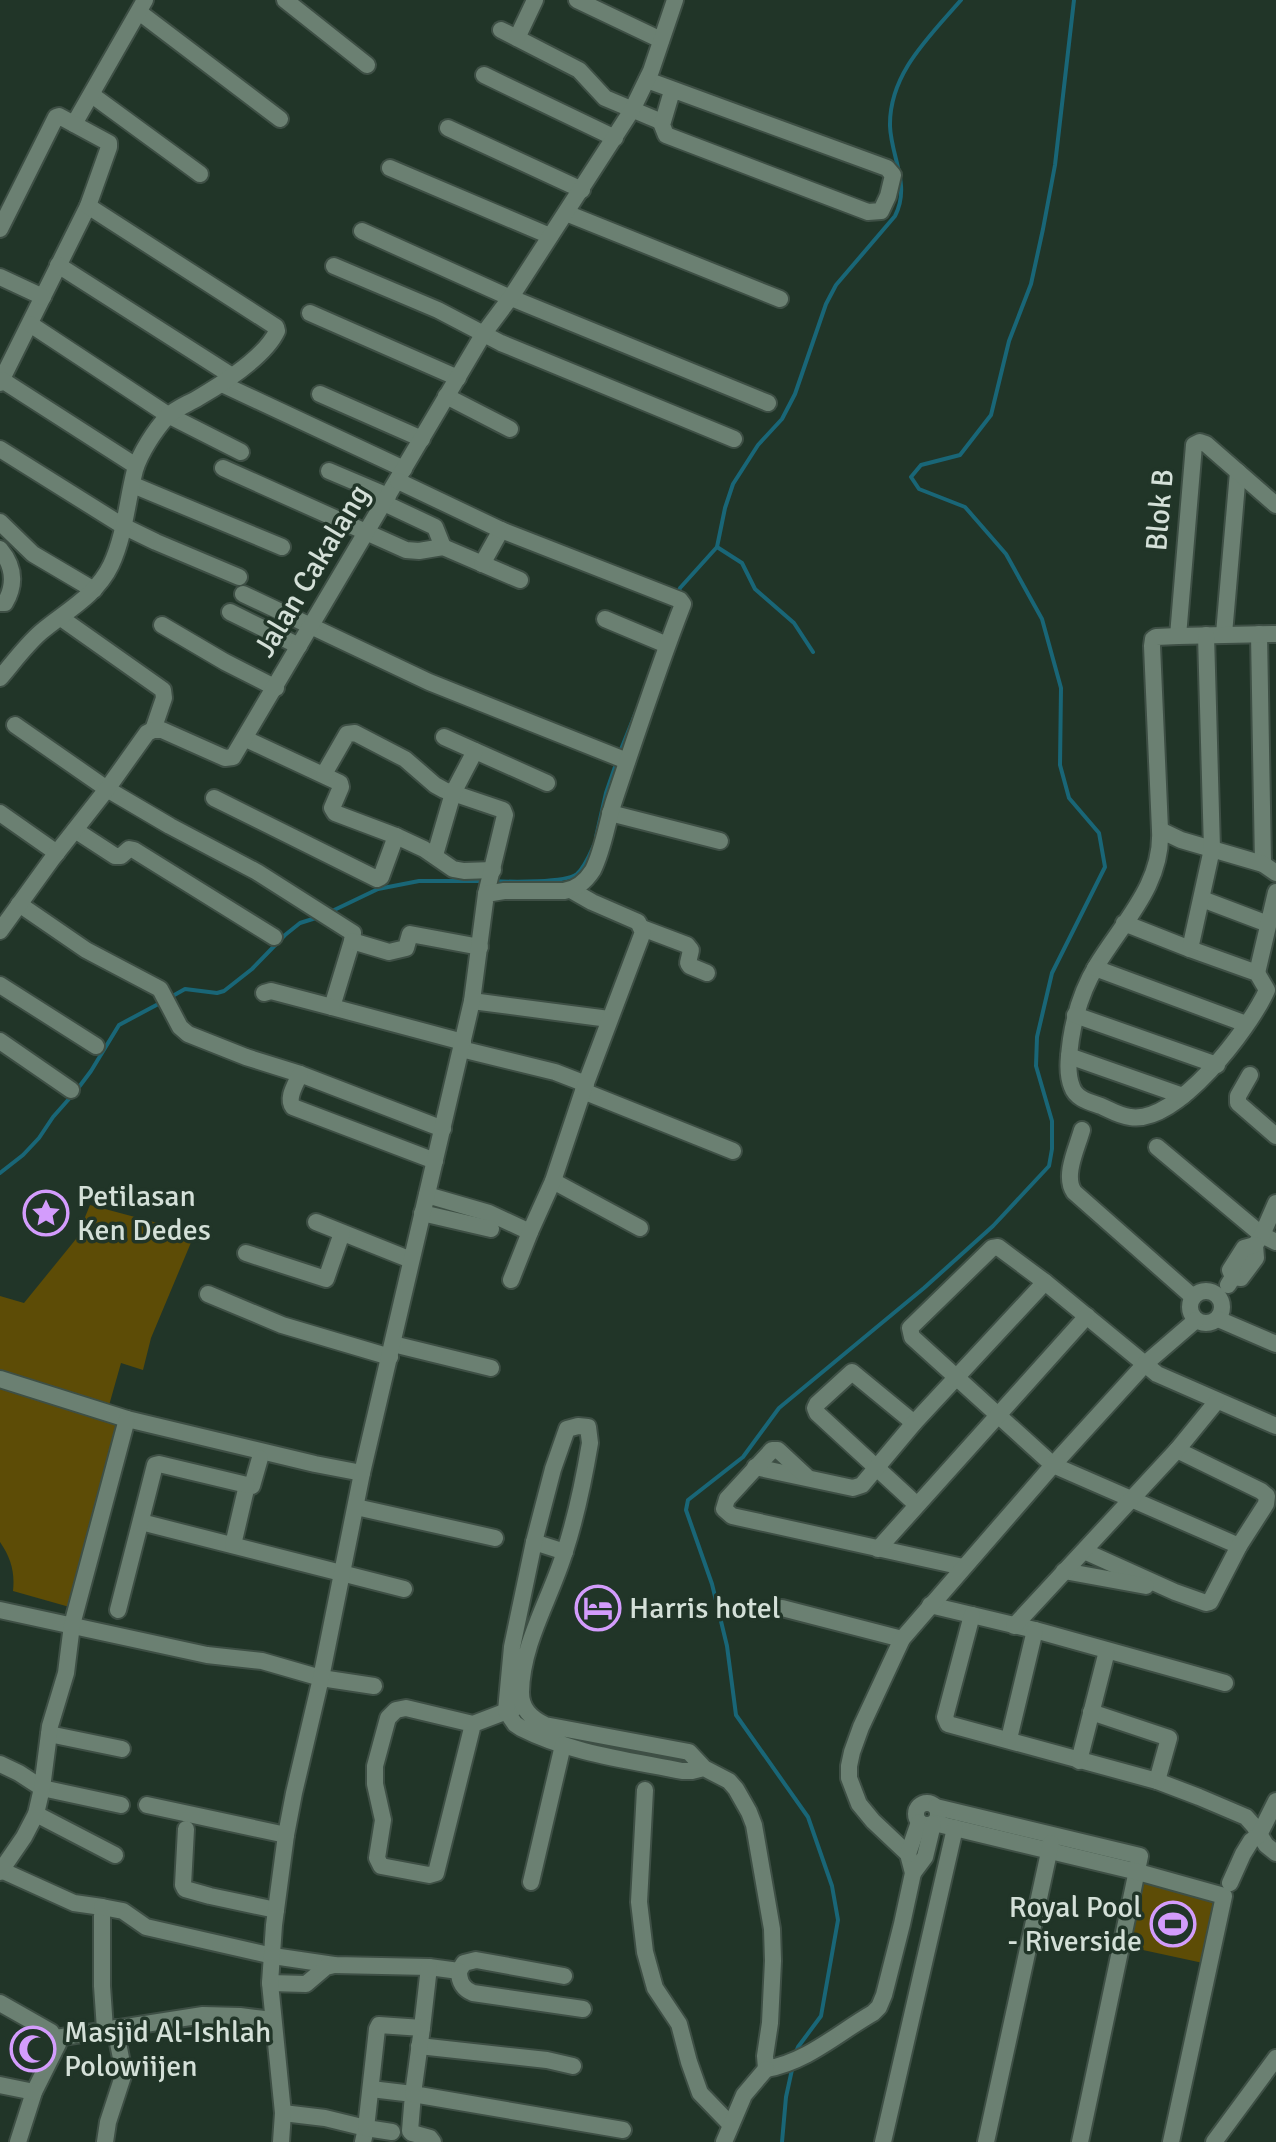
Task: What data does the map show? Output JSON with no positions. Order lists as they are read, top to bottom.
{
  "streets": {
    "street": ["Blok B", "Jalan Cakalang"]
  },
  "places": {
    "place": ["Petilasan Ken Dedes"],
    "hotel": ["Harris hotel"],
    "sports": ["Royal Pool - Riverside"],
    "mosque": ["Masjid Al-Ishlah Polowiijen"]
  }
}
